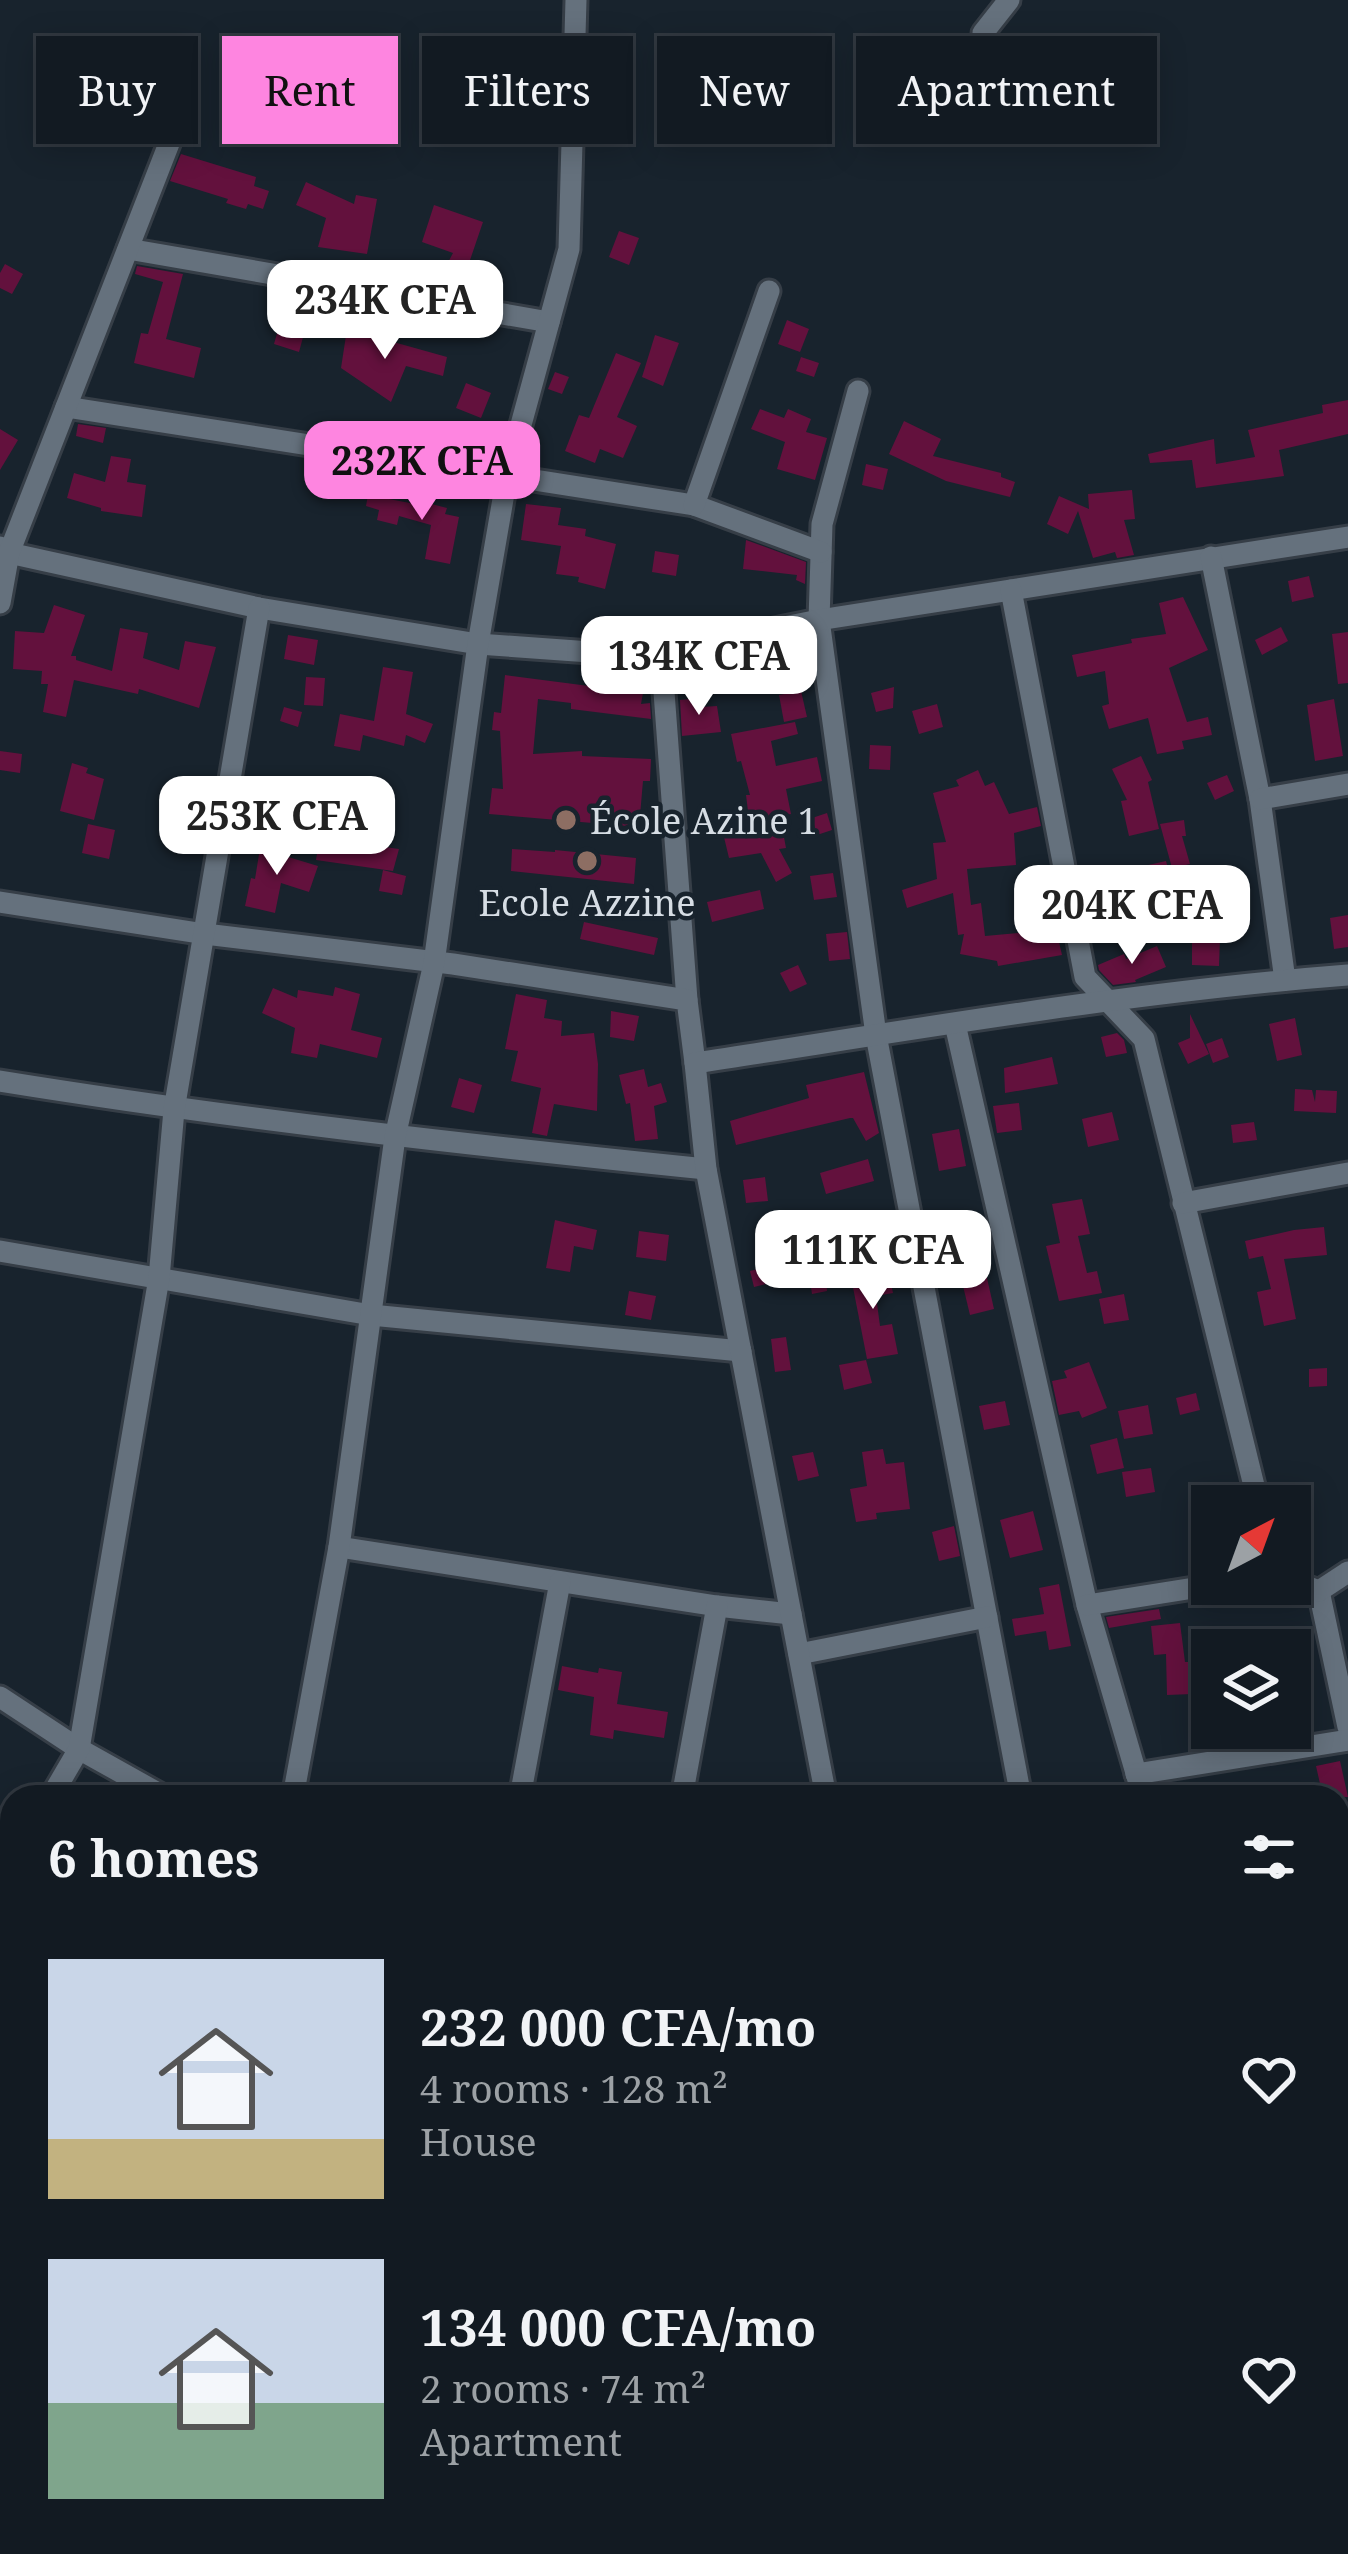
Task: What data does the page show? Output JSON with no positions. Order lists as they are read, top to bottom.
{
  "places": ["École Azine 1", "Ecole Azzine"],
  "north": "top right",
  "page": {
    "chip": [
      "Buy",
      "Rent",
      "Filters",
      "New",
      "Apartment"
    ],
    "price": [
      "234K CFA",
      "232K CFA",
      "134K CFA",
      "253K CFA",
      "204K CFA",
      "111K CFA"
    ],
    "heading": "6 homes",
    "list": [
      {
        "name": "232 000 CFA/mo",
        "note": "4 rooms · 128 m² · House"
      },
      {
        "name": "134 000 CFA/mo",
        "note": "2 rooms · 74 m² · Apartment"
      }
    ]
  }
}
